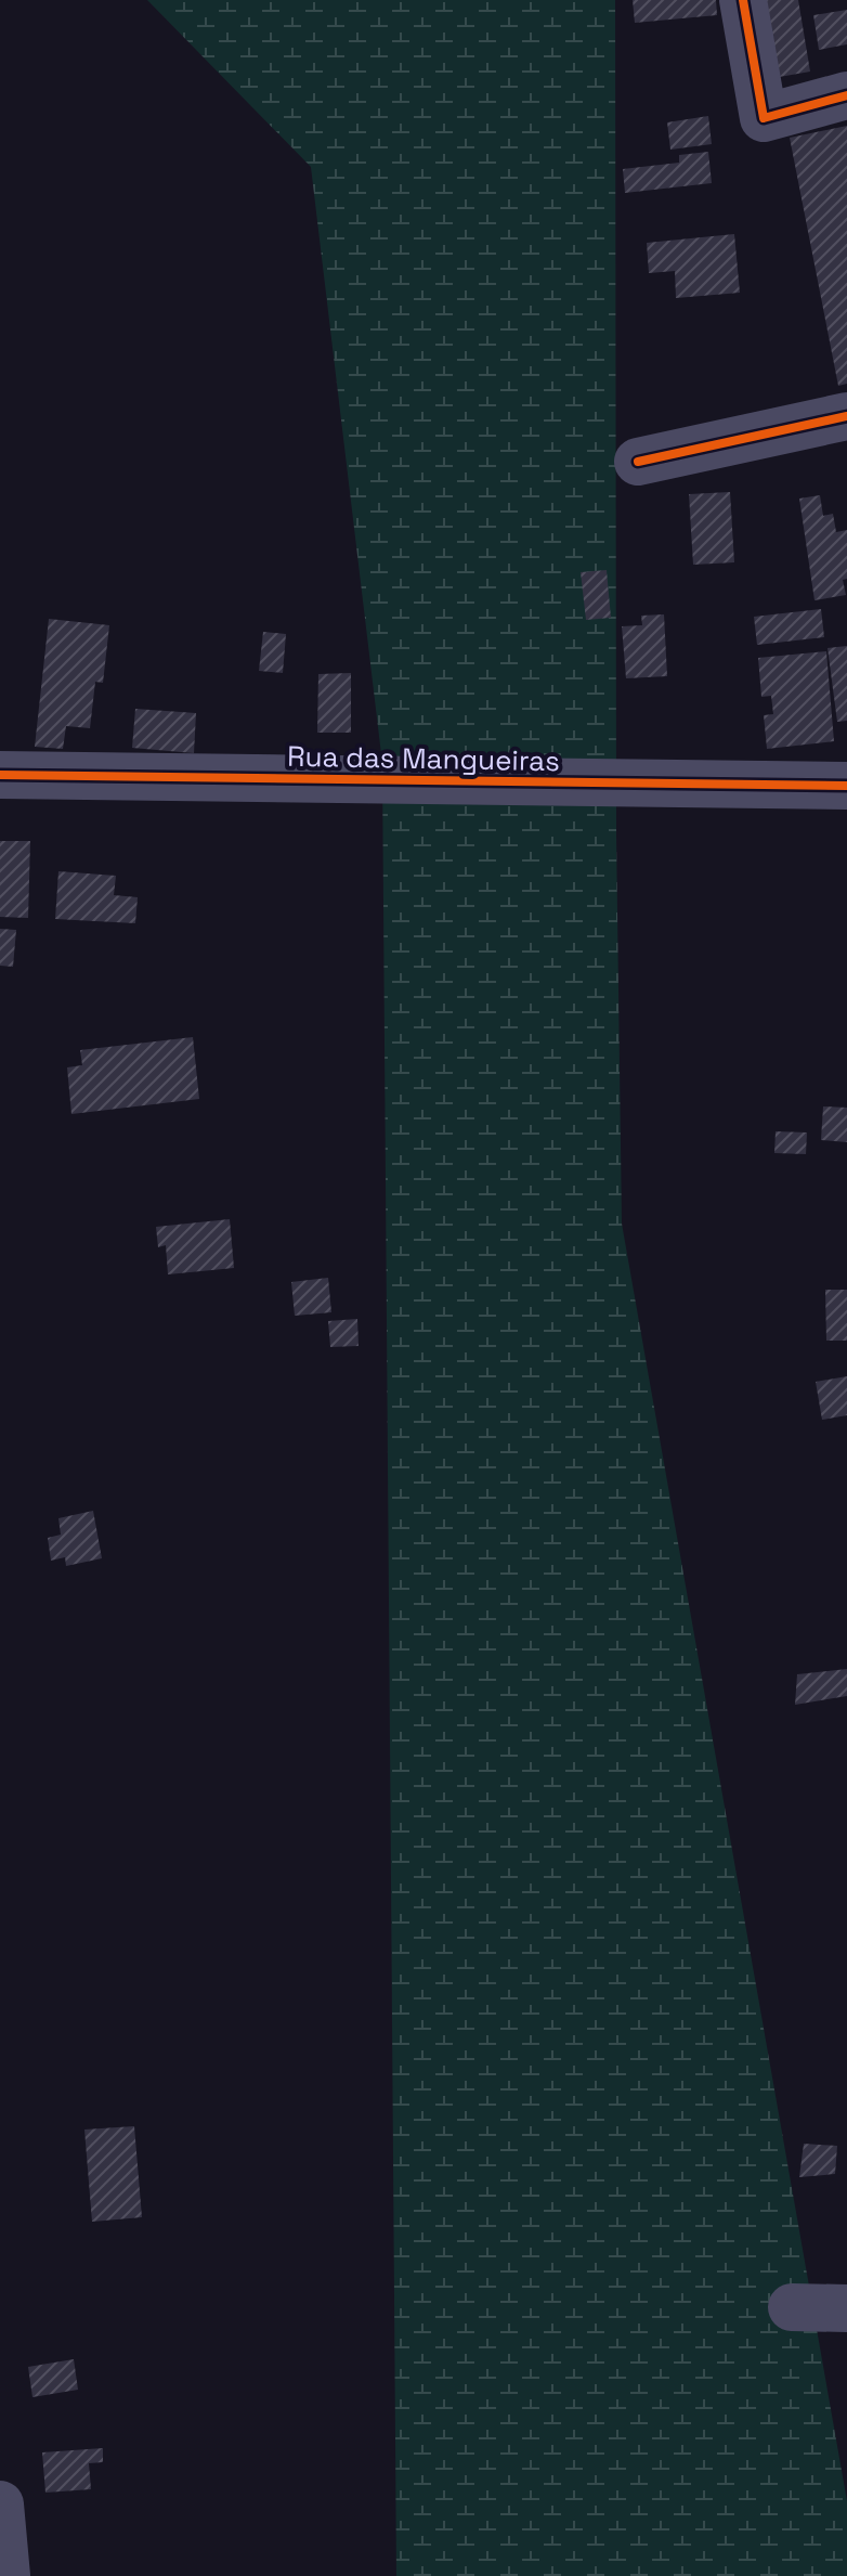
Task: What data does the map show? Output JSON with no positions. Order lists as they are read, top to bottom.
{
  "streets": {
    "street": ["Rua das Mangueiras"]
  }
}
